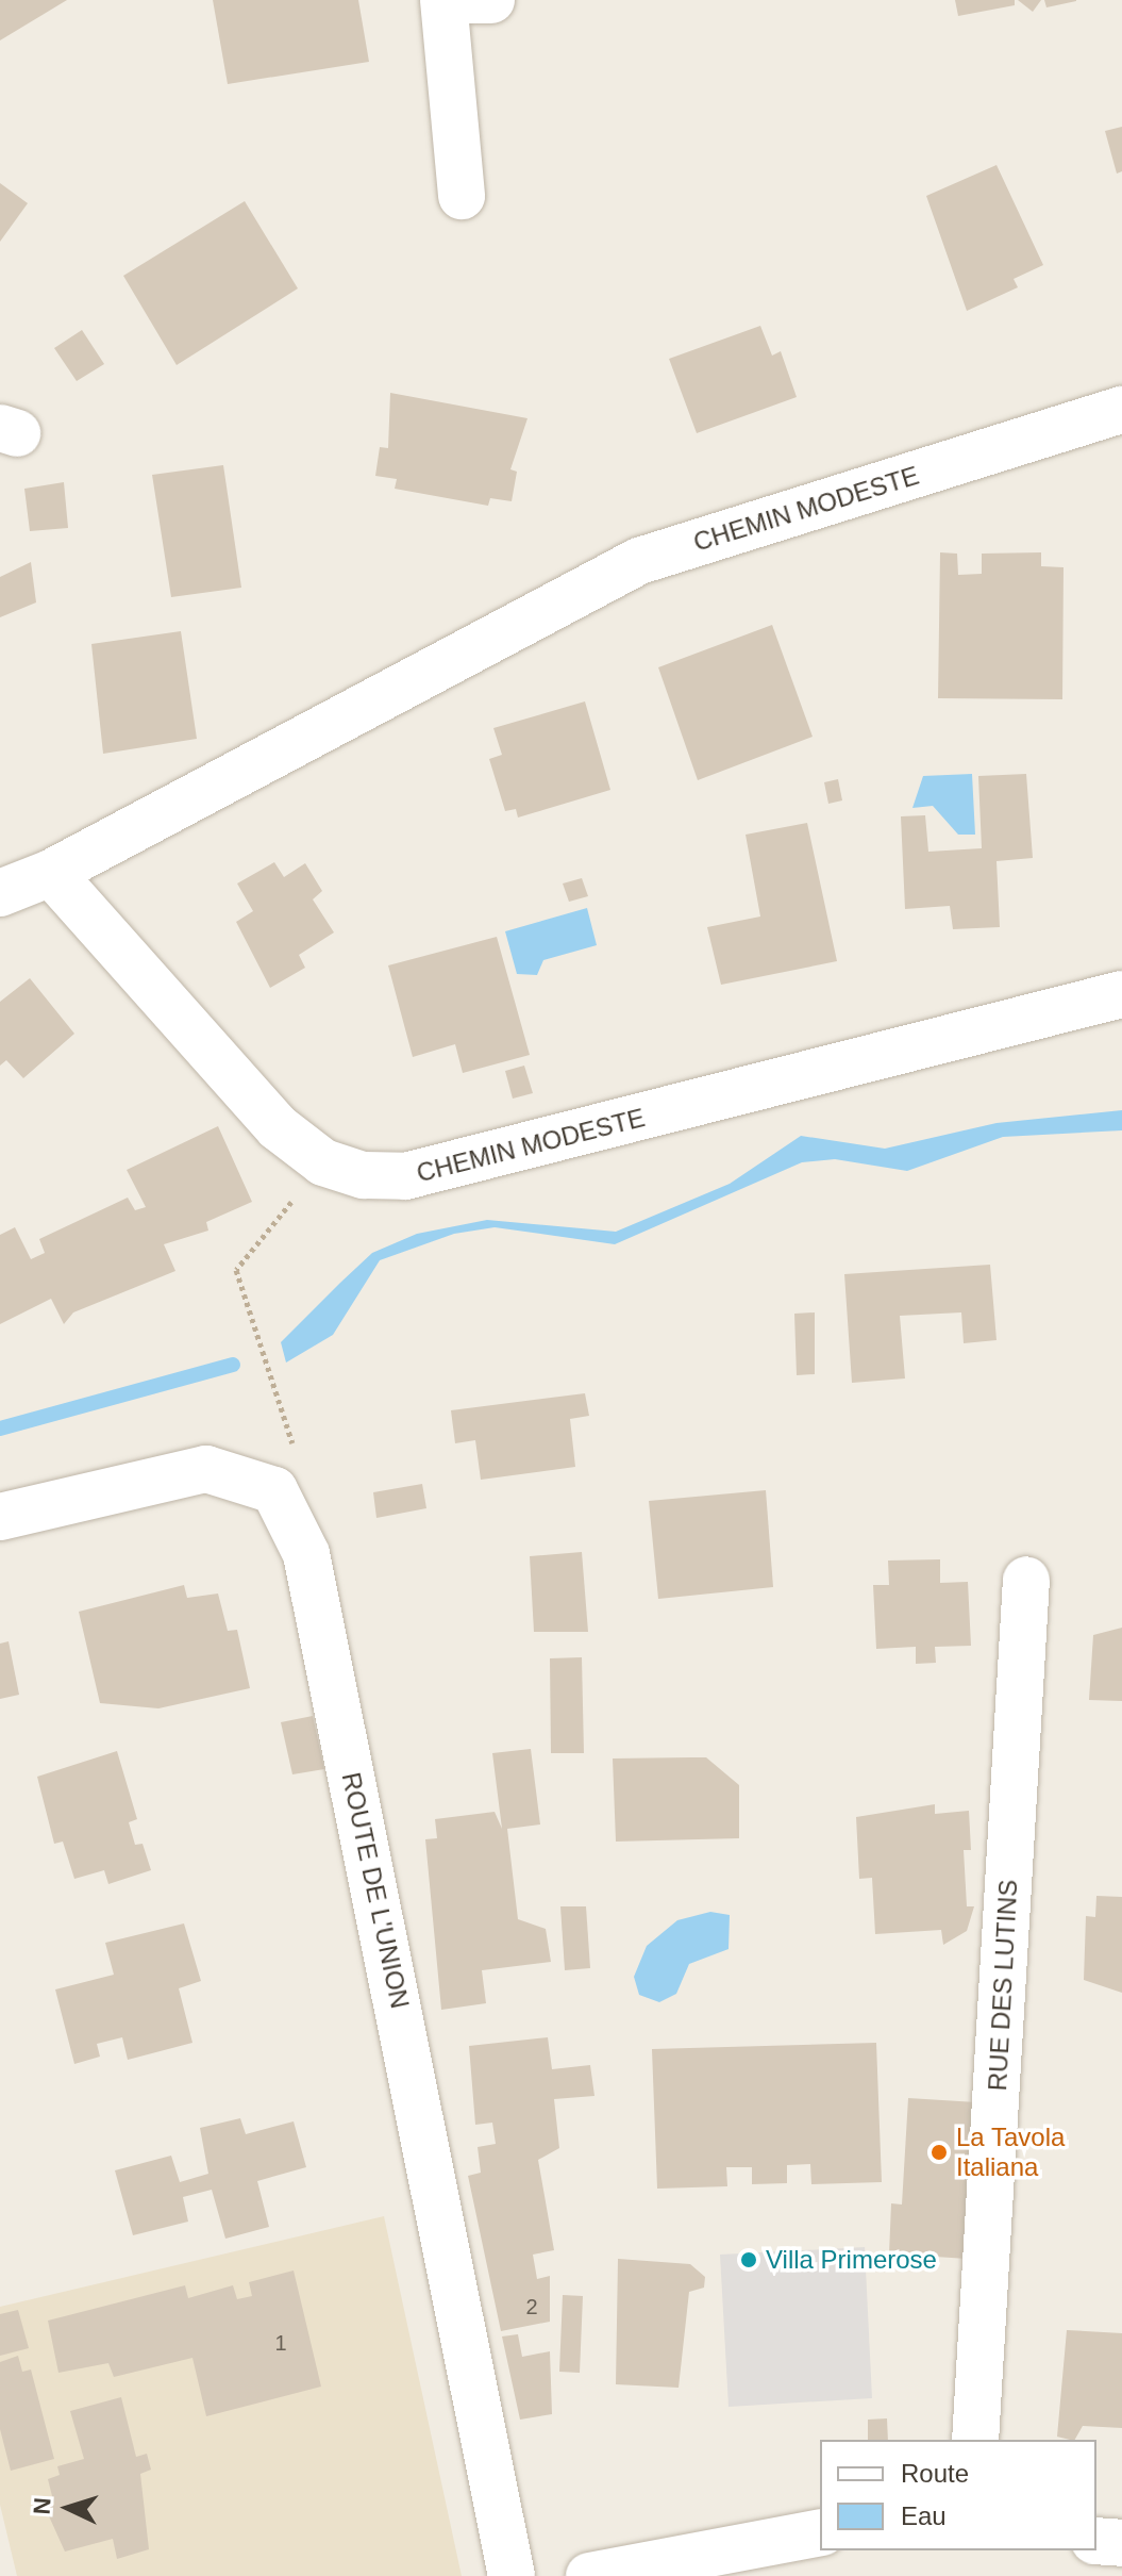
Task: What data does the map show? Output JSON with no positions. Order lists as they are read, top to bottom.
{
  "streets": {
    "street": ["CHEMIN MODESTE", "ROUTE DE L'UNION", "RUE DES LUTINS"]
  },
  "places": ["La Tavola Italiana", "Villa Primerose"],
  "house_numbers": ["2", "1"],
  "legend": ["Route", "Eau"],
  "north": "left"
}
